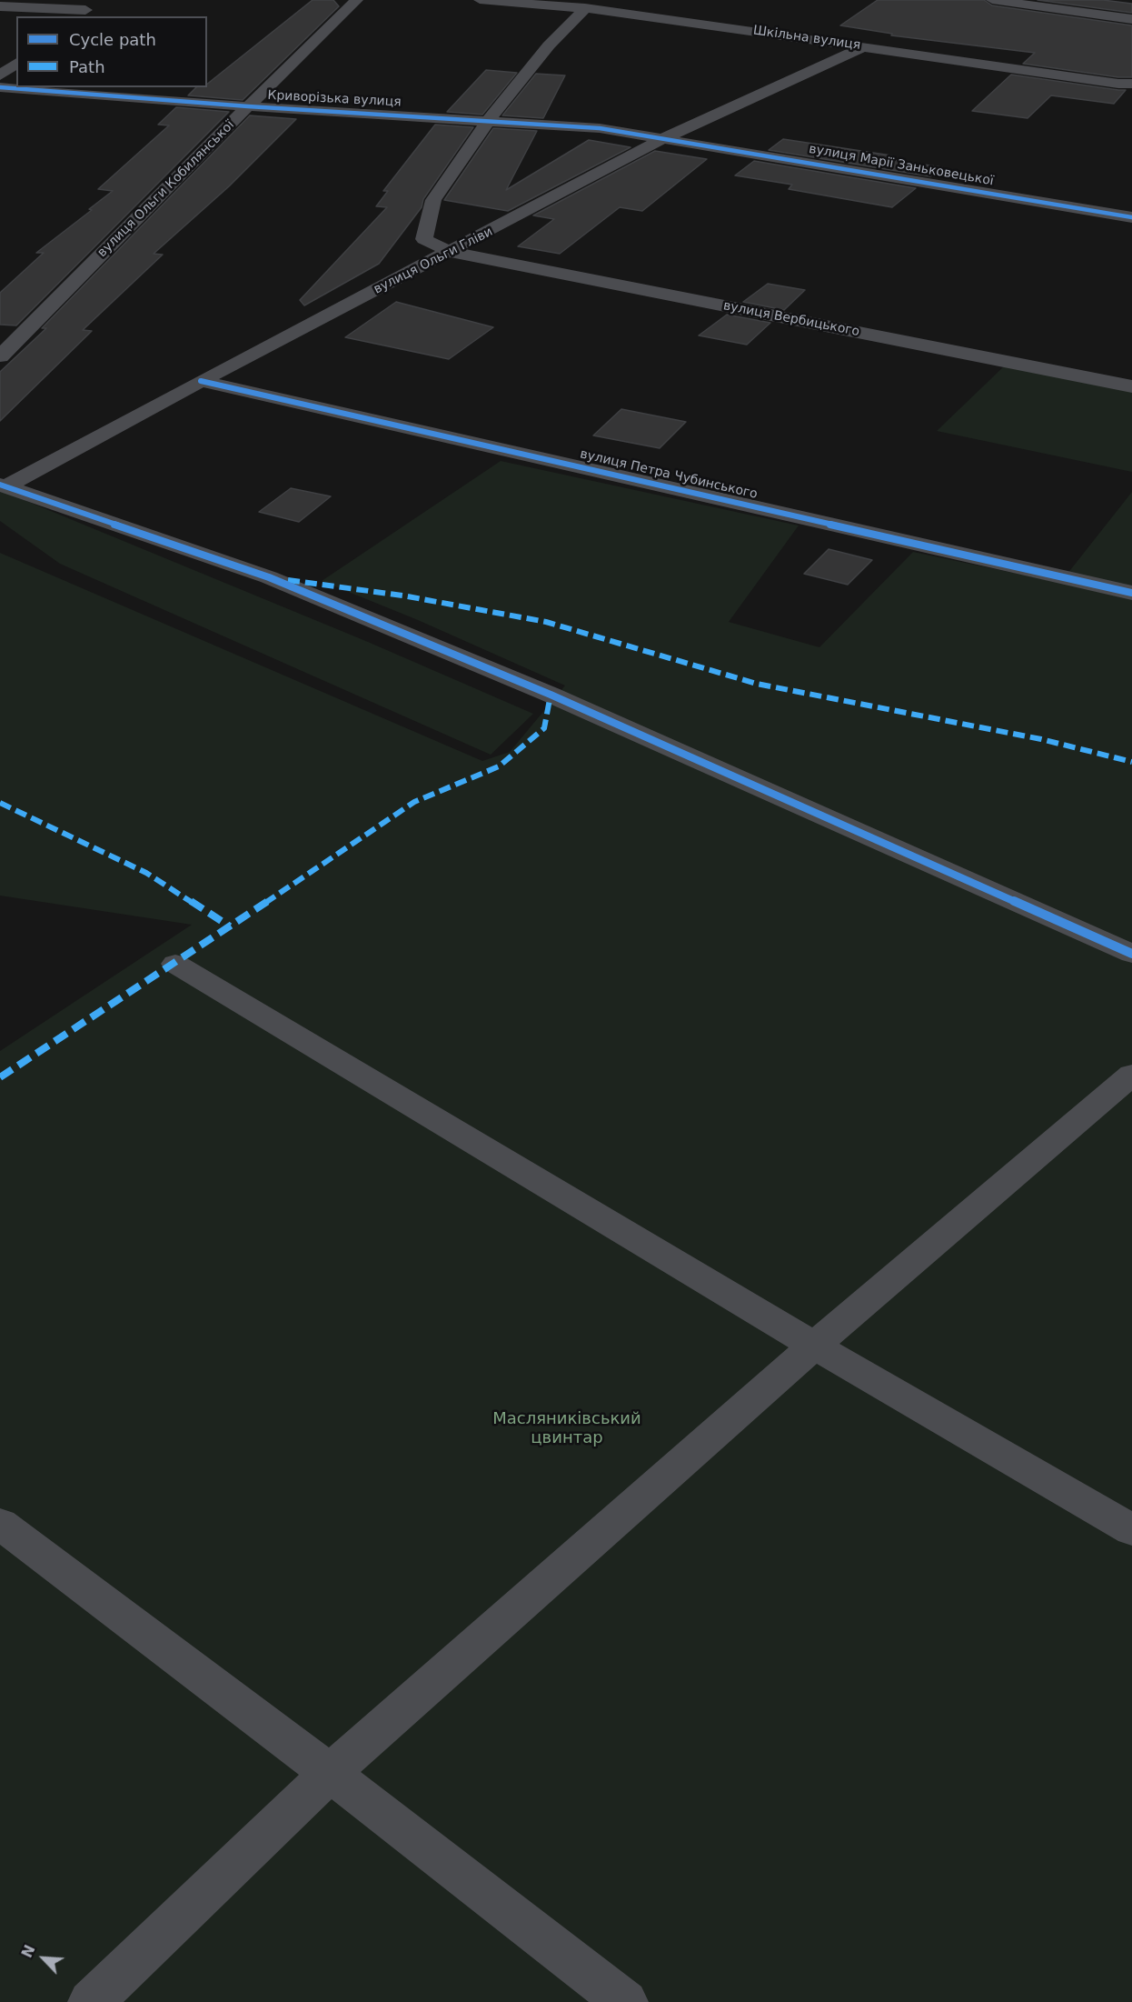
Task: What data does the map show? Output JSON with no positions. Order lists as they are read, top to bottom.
{
  "streets": {
    "street": [
      "Шкільна вулиця",
      "Криворізька вулиця",
      "вулиця Марії Заньковецької",
      "вулиця Ольги Кобилянської",
      "вулиця Ольги Гліви",
      "вулиця Вербицького",
      "вулиця Петра Чубинського"
    ]
  },
  "crossings": [
    ["Шкільна вулиця", "вулиця Ольги Гліви"],
    ["Криворізька вулиця", "вулиця Марії Заньковецької"],
    ["Криворізька вулиця", "вулиця Ольги Кобилянської"],
    ["Криворізька вулиця", "вулиця Ольги Гліви"],
    ["Криворізька вулиця", "вулиця Вербицького"],
    ["вулиця Марії Заньковецької", "вулиця Ольги Гліви"],
    ["вулиця Ольги Гліви", "вулиця Вербицького"],
    ["вулиця Ольги Гліви", "вулиця Петра Чубинського"]
  ],
  "parks": ["Масляниківський цвинтар"],
  "legend": ["Cycle path", "Path"],
  "north": "top left"
}
